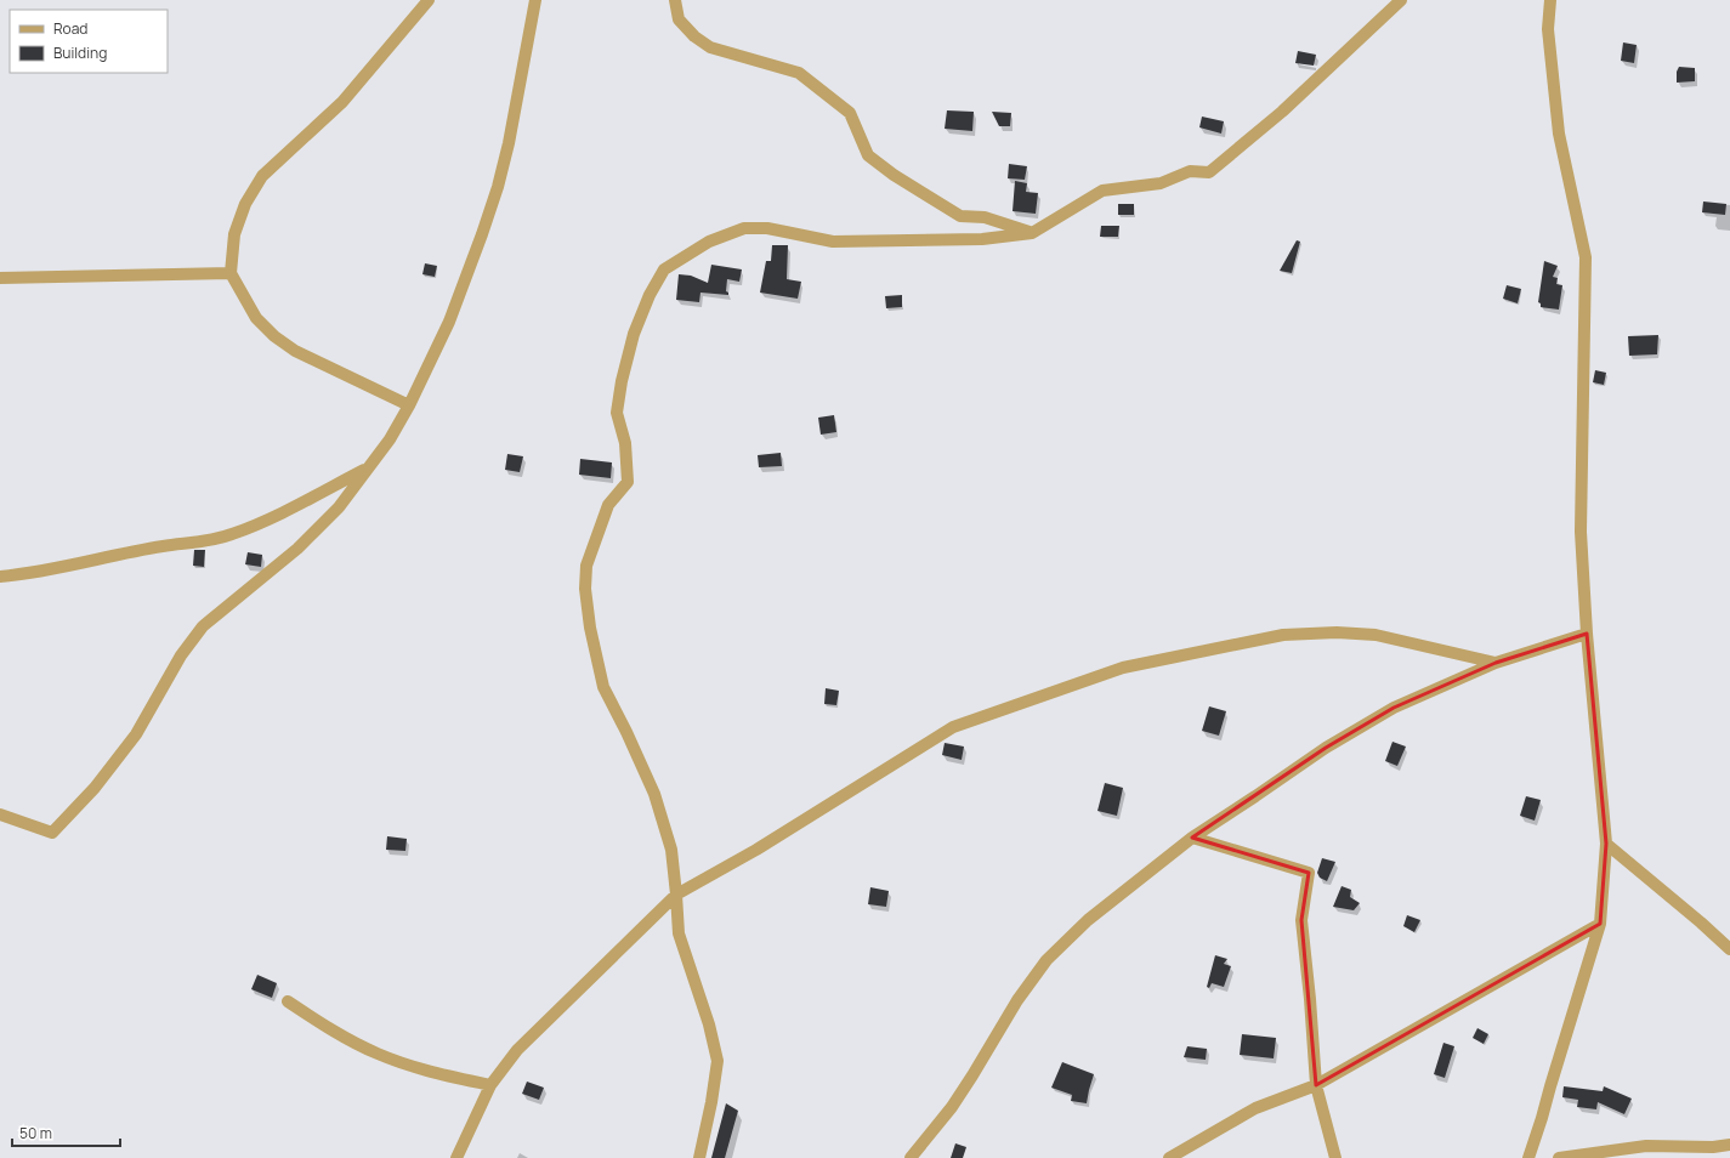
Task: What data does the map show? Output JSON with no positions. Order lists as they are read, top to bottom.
{
  "legend": ["Road", "Building"],
  "scale_bar": "50 m"
}
